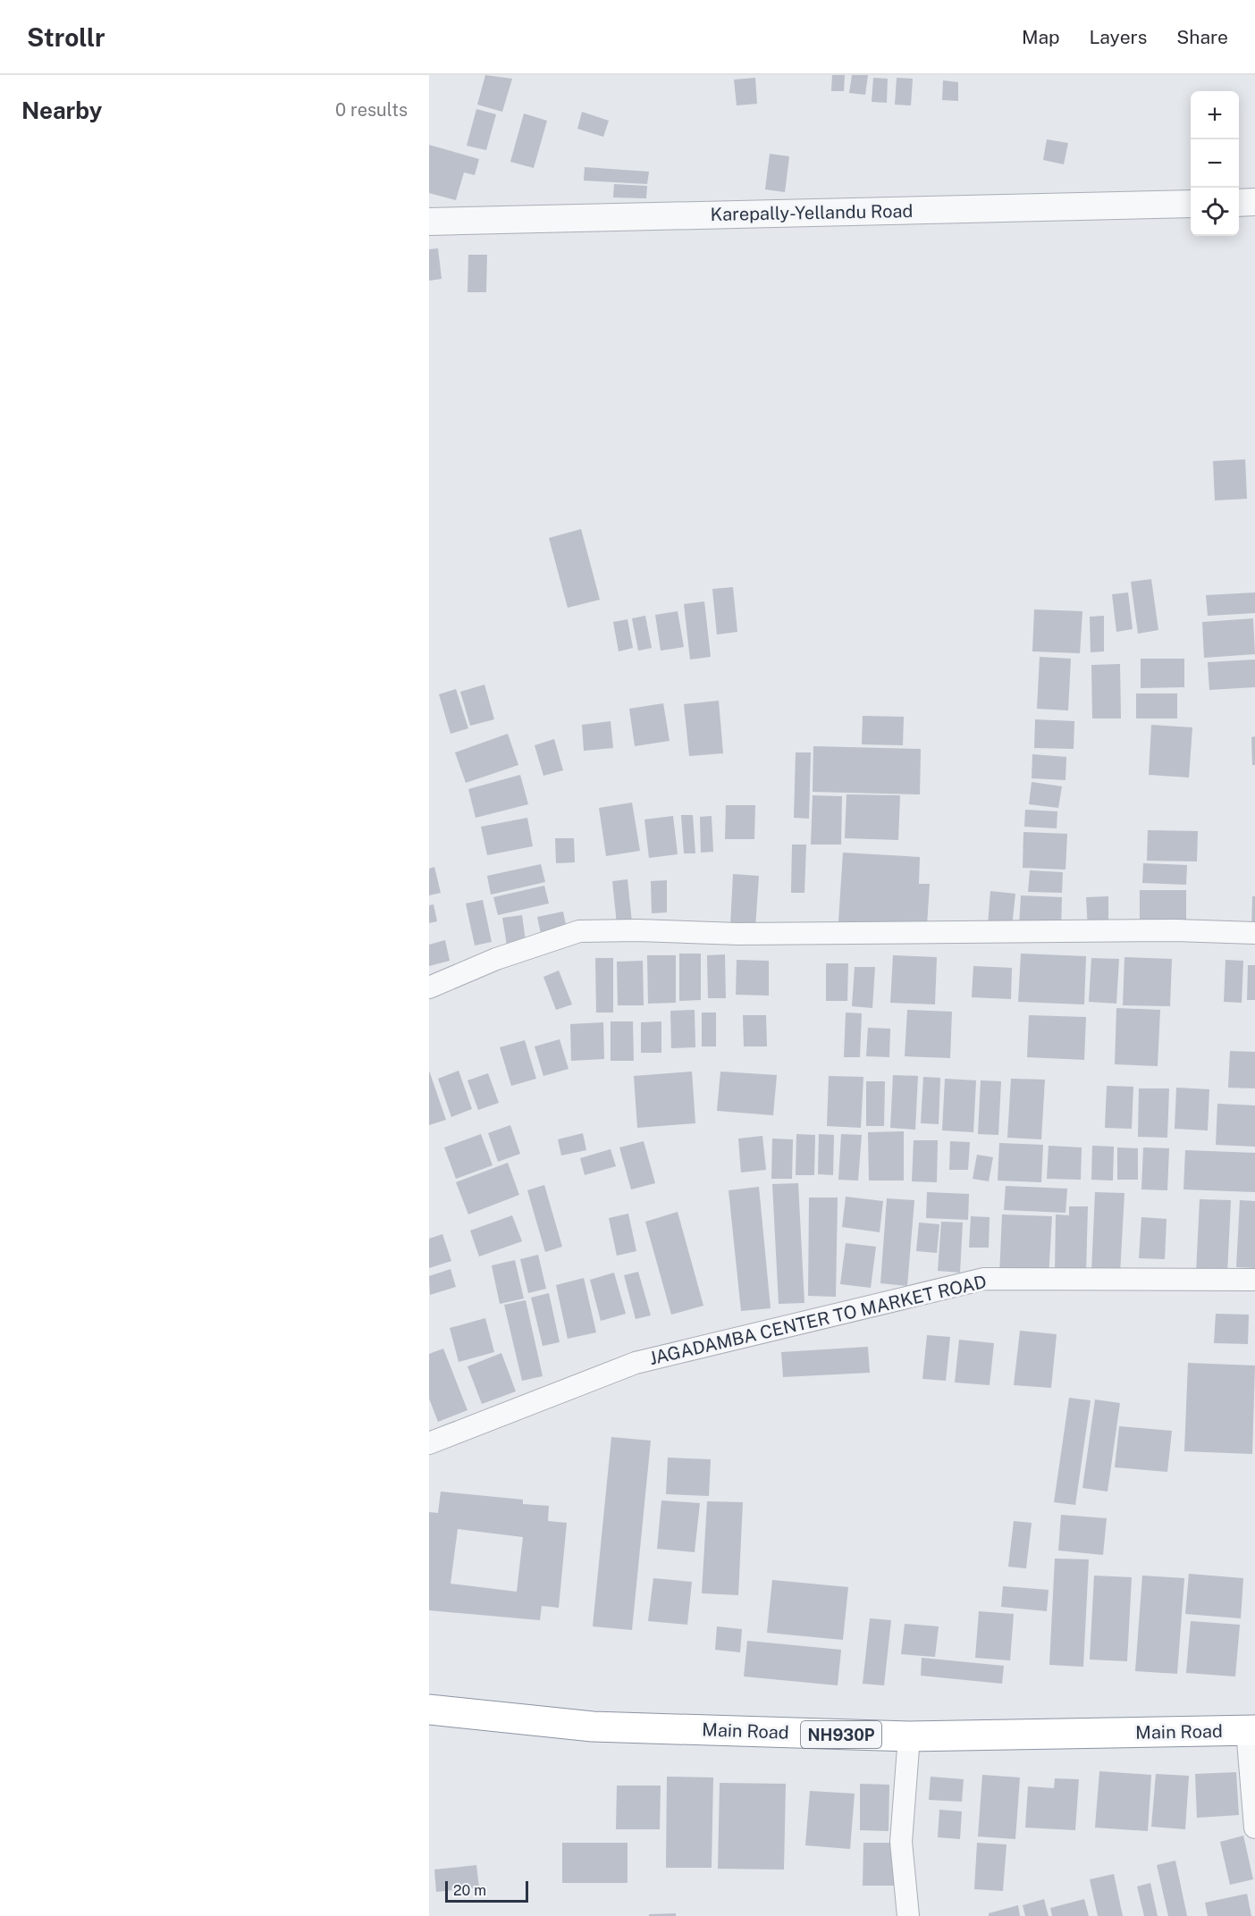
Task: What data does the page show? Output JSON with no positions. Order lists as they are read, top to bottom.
{
  "streets": {
    "highway": ["Main Road", "NH930P"],
    "street": ["Karepally-Yellandu Road", "JAGADAMBA CENTER TO MARKET ROAD"]
  },
  "scale_bar": "20 m",
  "page": {
    "header": "Strollr",
    "nav": ["Map", "Layers", "Share"],
    "heading": ["Nearby", "0 results"],
    "map_buttons": ["+", "−"],
    "scale": "20 m"
  }
}
